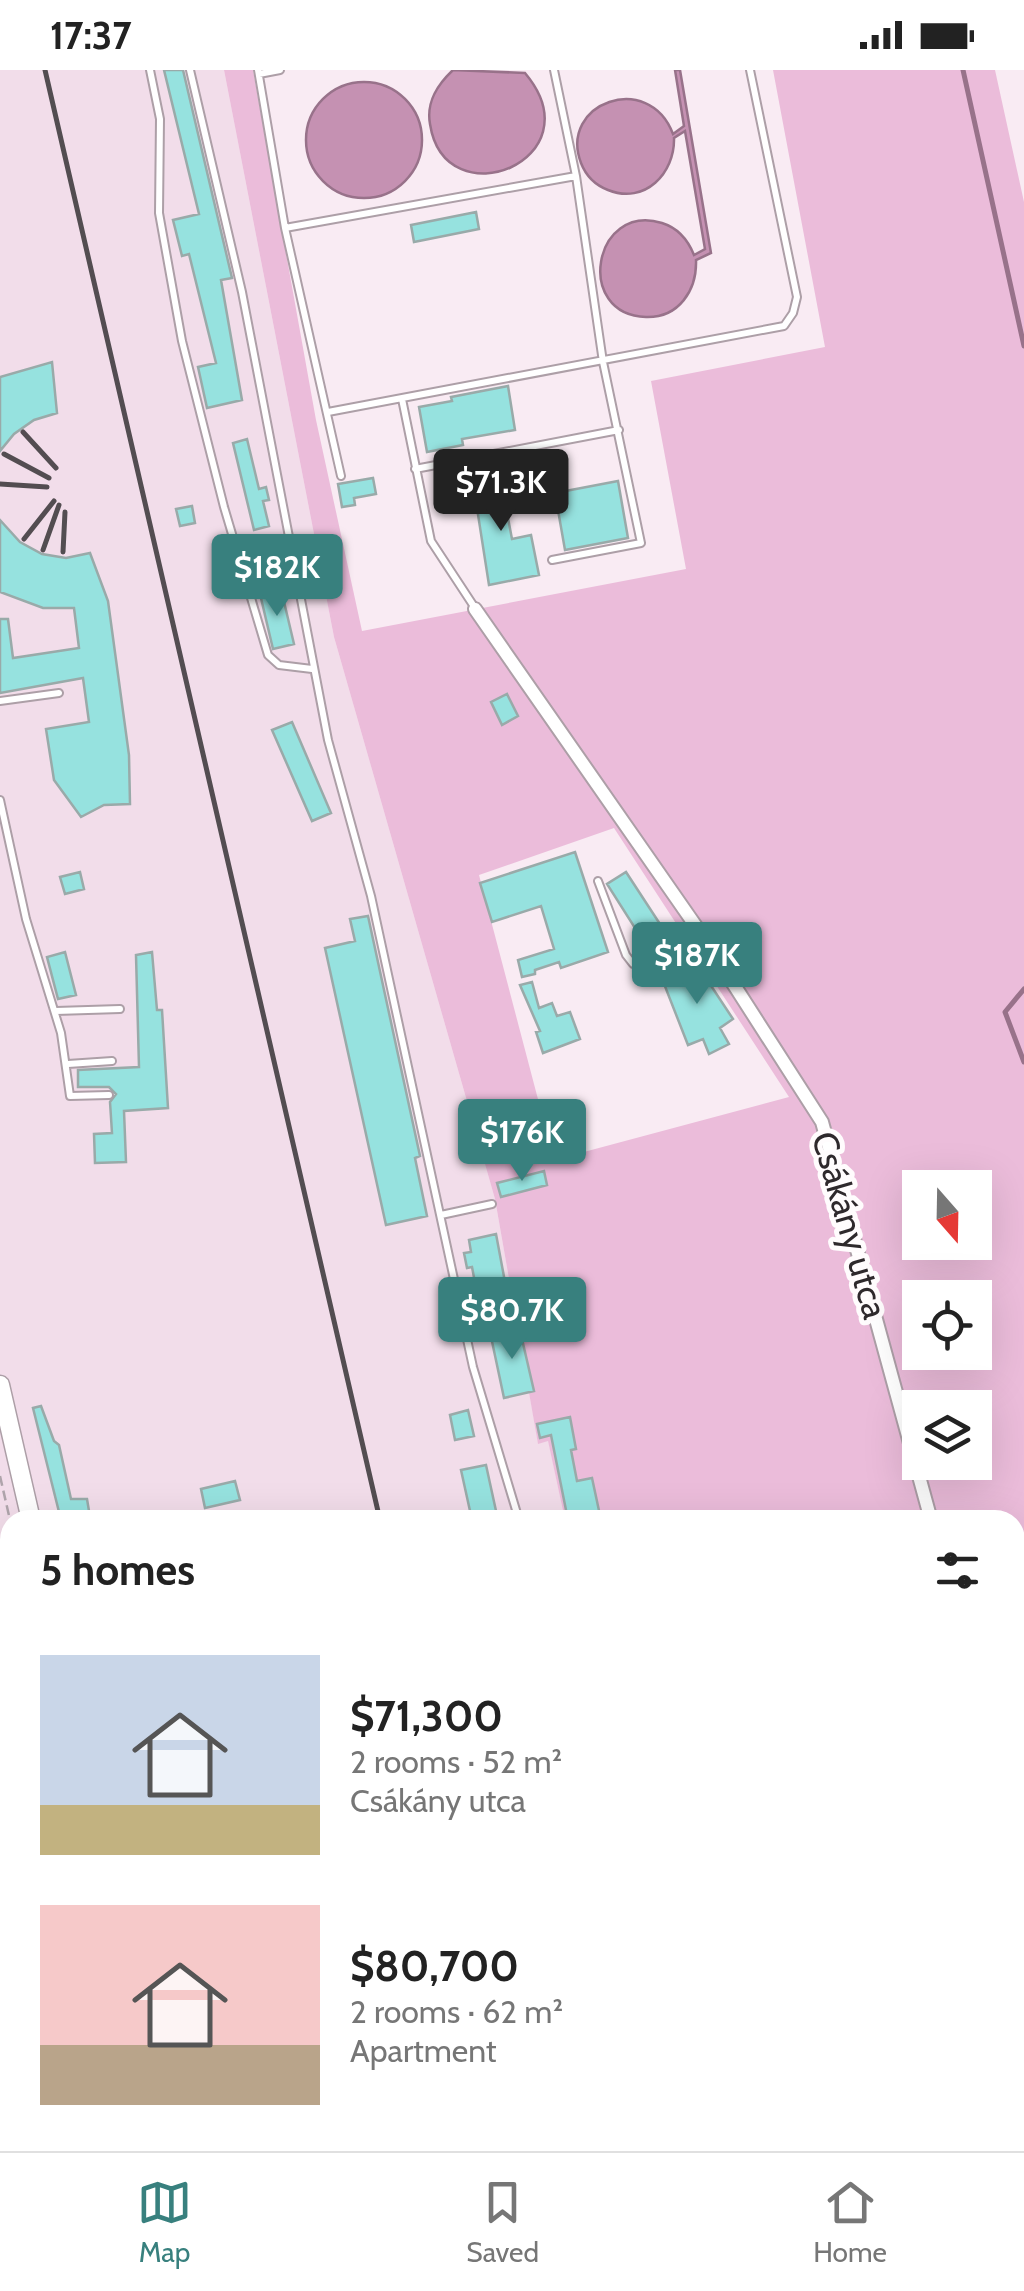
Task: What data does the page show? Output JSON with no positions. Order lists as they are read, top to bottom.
{
  "streets": {
    "street": ["Csákány utca"]
  },
  "north": "bottom",
  "page": {
    "status": "17:37",
    "price": [
      "$71.3K",
      "$182K",
      "$187K",
      "$176K",
      "$80.7K"
    ],
    "heading": "5 homes",
    "list": [
      {
        "name": "$71,300",
        "note": "2 rooms · 52 m² · Csákány utca"
      },
      {
        "name": "$80,700",
        "note": "2 rooms · 62 m² · Apartment"
      }
    ],
    "tabs": ["Map", "Saved", "Home"]
  }
}
